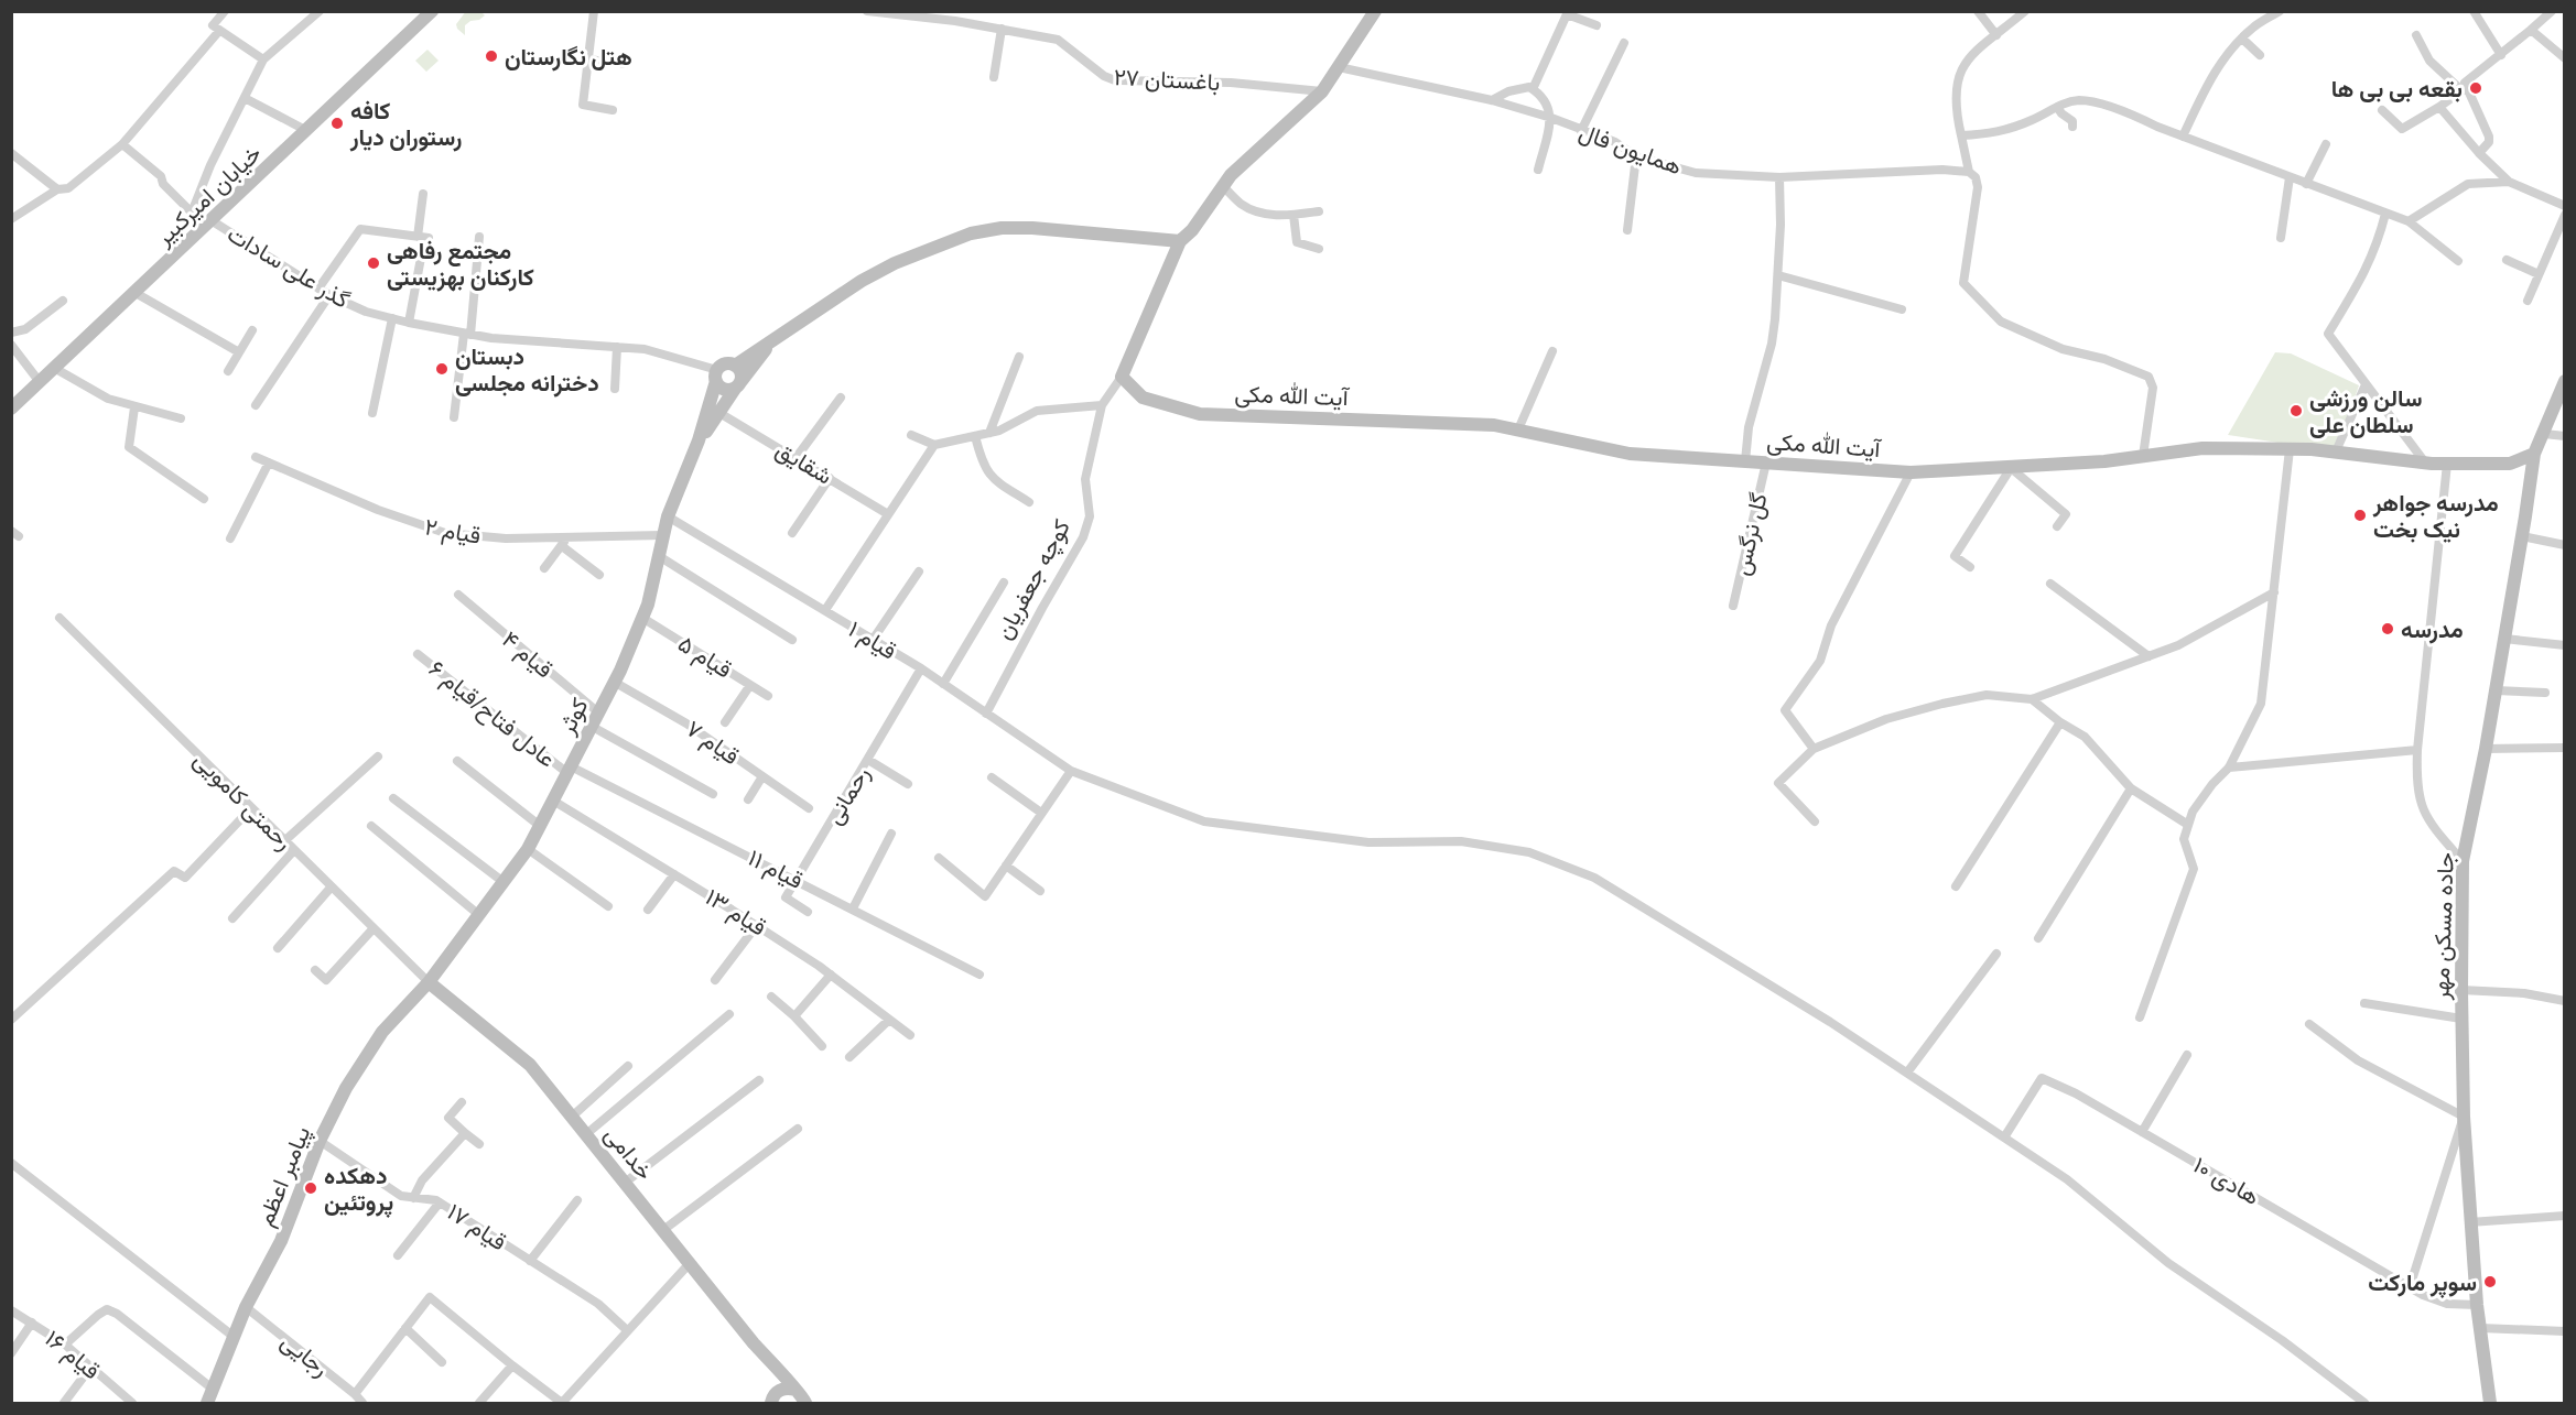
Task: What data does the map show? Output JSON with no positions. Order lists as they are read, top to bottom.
{
  "streets": {
    "main road": [
      "خیابان امیرکبیر",
      "آیت الله مکی",
      "کوچه جعفریان",
      "کوثر",
      "جاده مسکن مهر",
      "خدامی",
      "پیامبر اعظم"
    ],
    "street": [
      "باغستان ۲۷",
      "همایون فال",
      "گذر علی سادات",
      "شقایق",
      "قیام ۲",
      "گل نرگس",
      "قیام ۱",
      "قیام ۴",
      "قیام ۵",
      "عادل فتاح/قیام ۶",
      "قیام ۷",
      "رحمانی",
      "رحمتی کامویی",
      "قیام ۱۱",
      "قیام ۱۳",
      "هادی ۱۰",
      "قیام ۱۷",
      "قیام ۱۶",
      "رجایی"
    ]
  },
  "crossings": [
    ["باغستان ۲۷", "کوچه جعفریان"],
    ["همایون فال", "کوچه جعفریان"],
    ["خیابان امیرکبیر", "گذر علی سادات"],
    ["آیت الله مکی", "گل نرگس"],
    ["آیت الله مکی", "کوچه جعفریان"],
    ["آیت الله مکی", "جاده مسکن مهر"],
    ["قیام ۲", "کوثر"],
    ["کوچه جعفریان", "قیام ۱"],
    ["قیام ۱", "کوثر"],
    ["قیام ۱", "رحمانی"],
    ["قیام ۱", "هادی ۱۰"],
    ["قیام ۴", "کوثر"],
    ["قیام ۵", "کوثر"],
    ["عادل فتاح/قیام ۶", "کوثر"],
    ["عادل فتاح/قیام ۶", "قیام ۱۱"],
    ["کوثر", "قیام ۷"],
    ["کوثر", "رحمتی کامویی"],
    ["کوثر", "قیام ۱۱"],
    ["کوثر", "قیام ۱۳"],
    ["کوثر", "خدامی"],
    ["کوثر", "پیامبر اعظم"],
    ["رحمانی", "قیام ۱۱"],
    ["رحمتی کامویی", "خدامی"],
    ["رحمتی کامویی", "پیامبر اعظم"],
    ["جاده مسکن مهر", "هادی ۱۰"],
    ["خدامی", "پیامبر اعظم"],
    ["پیامبر اعظم", "قیام ۱۷"],
    ["پیامبر اعظم", "رجایی"]
  ],
  "places": [
    "هتل نگارستان",
    "بقعه بی بی ها",
    "کافه رستوران دیار",
    "مجتمع رفاهی کارکنان بهزیستی",
    "دبستان دخترانه مجلسی",
    "سالن ورزشی سلطان علی",
    "مدرسه جواهر نیک بخت",
    "مدرسه",
    "دهکده پروتئین",
    "سوپر مارکت"
  ]
}
